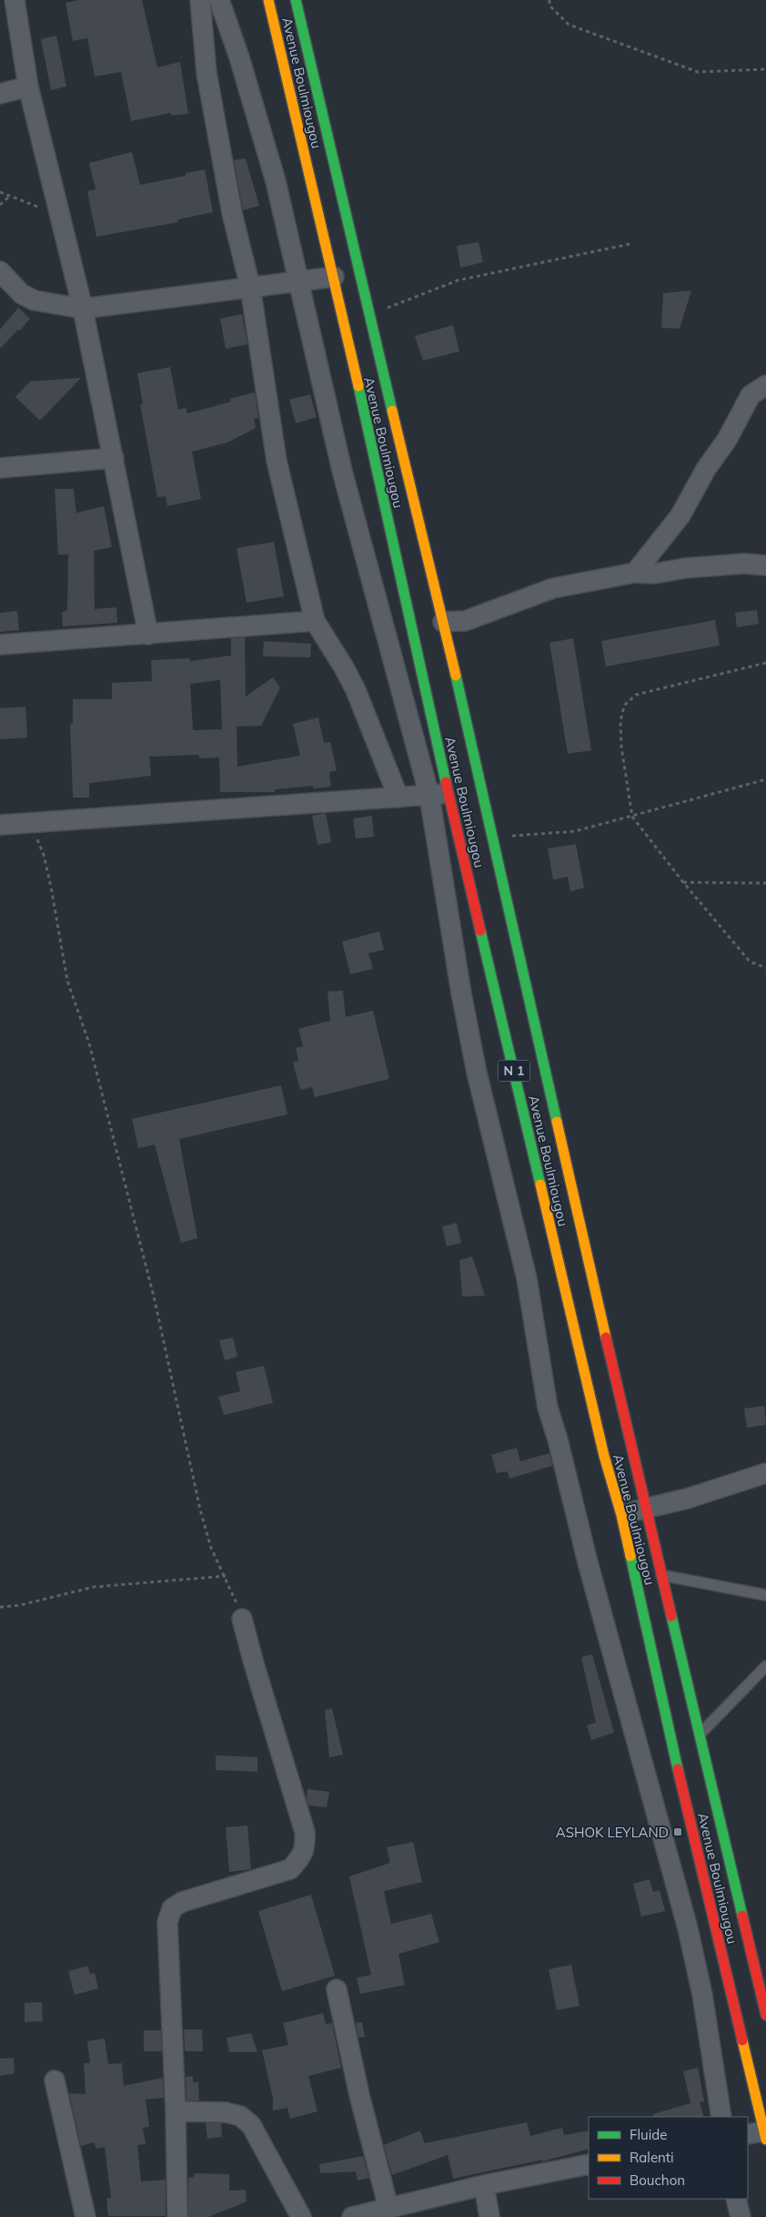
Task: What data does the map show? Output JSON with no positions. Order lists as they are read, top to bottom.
{
  "streets": {
    "highway": ["Avenue Boulmiougou", "N 1"]
  },
  "places": {
    "transit": ["ASHOK LEYLAND"]
  },
  "legend": ["Fluide", "Ralenti", "Bouchon"]
}
